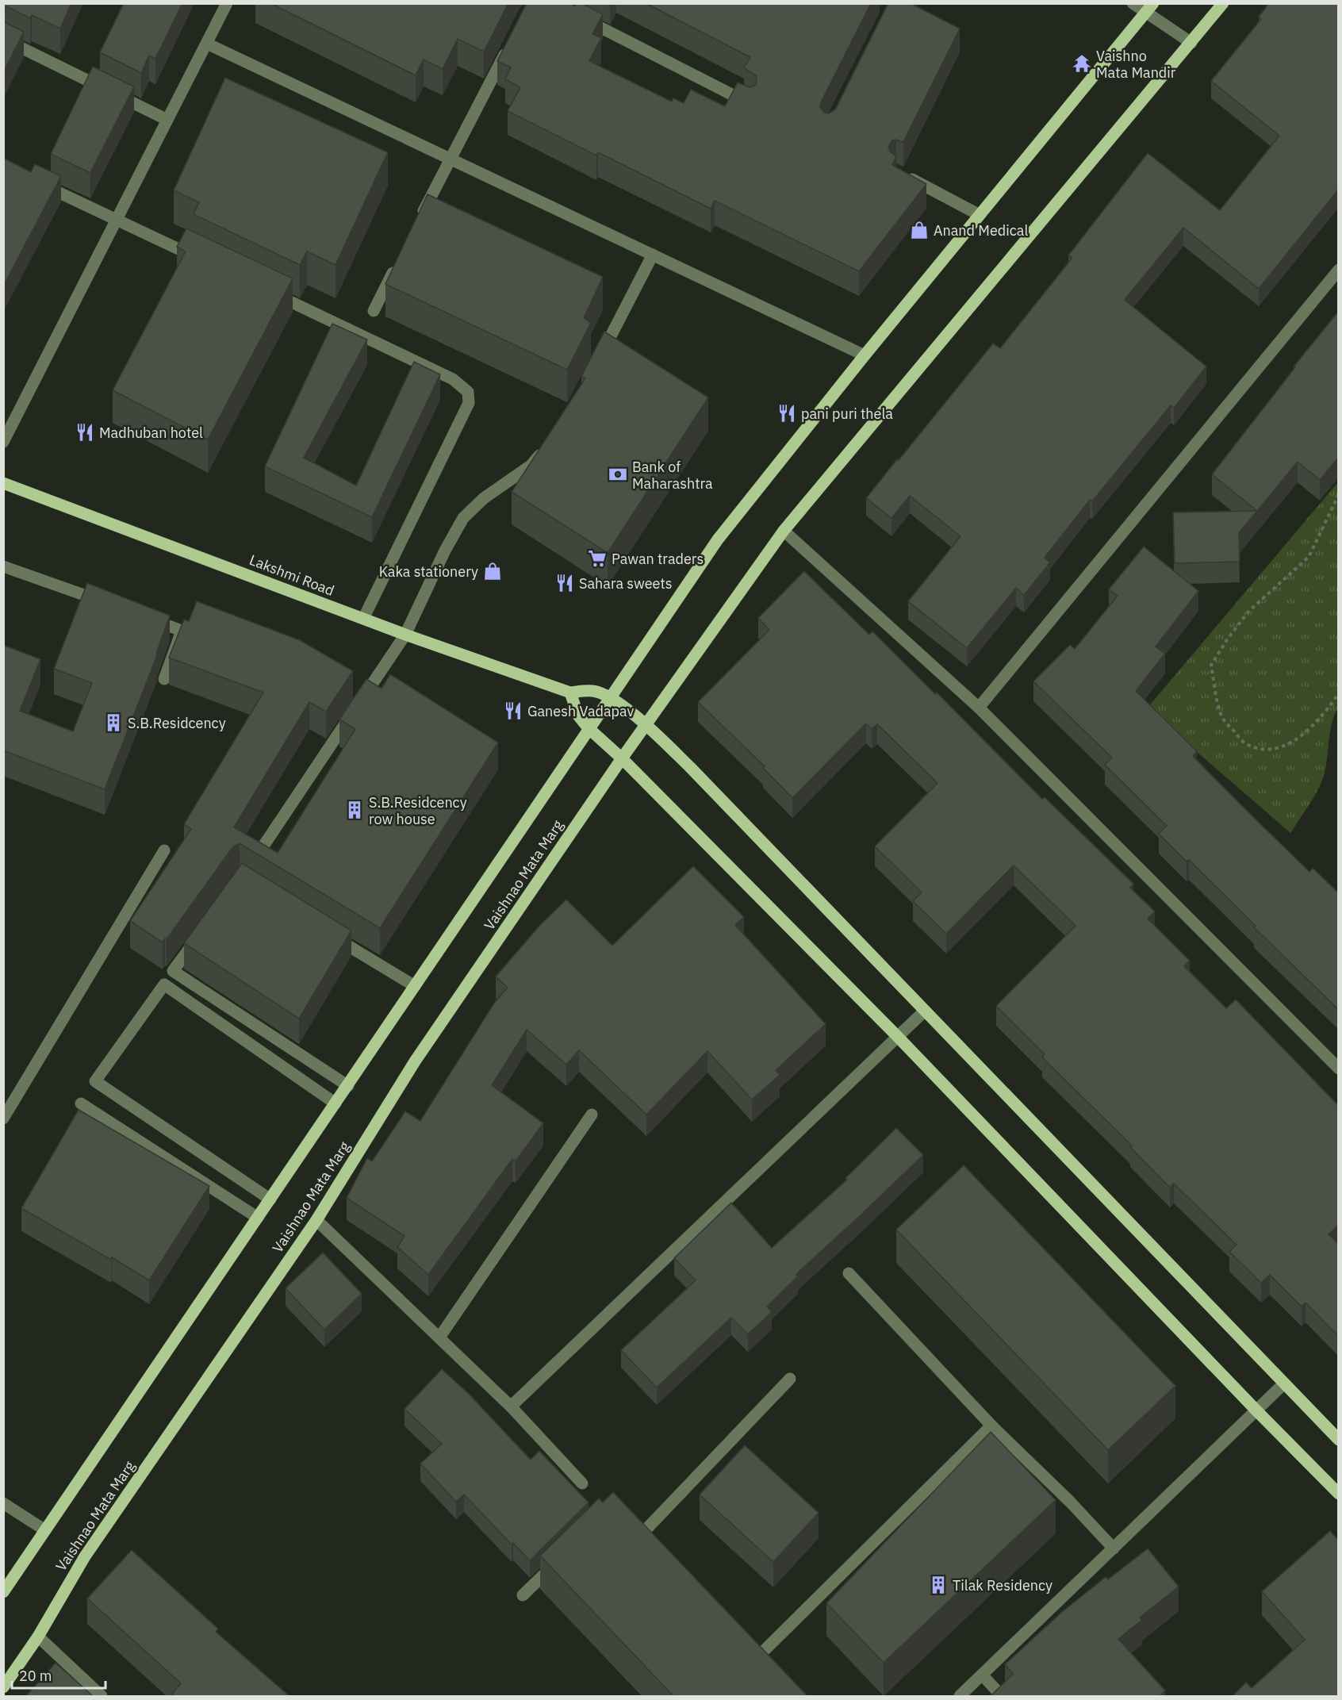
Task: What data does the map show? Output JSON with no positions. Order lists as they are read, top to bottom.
{
  "streets": {
    "main road": ["Lakshmi Road", "Vaishnao Mata Marg"]
  },
  "crossings": [
    ["Lakshmi Road", "Vaishnao Mata Marg"]
  ],
  "places": {
    "temple": ["Vaishno Mata Mandir"],
    "shop": ["Anand Medical", "Kaka stationery"],
    "restaurant": [
      "pani puri thela",
      "Madhuban hotel",
      "Sahara sweets",
      "Ganesh Vadapav"
    ],
    "bank": ["Bank of Maharashtra"],
    "supermarket": ["Pawan traders"],
    "building": ["S.B.Residcency", "S.B.Residcency row house", "Tilak Residency"]
  },
  "scale_bar": "20 m"
}
